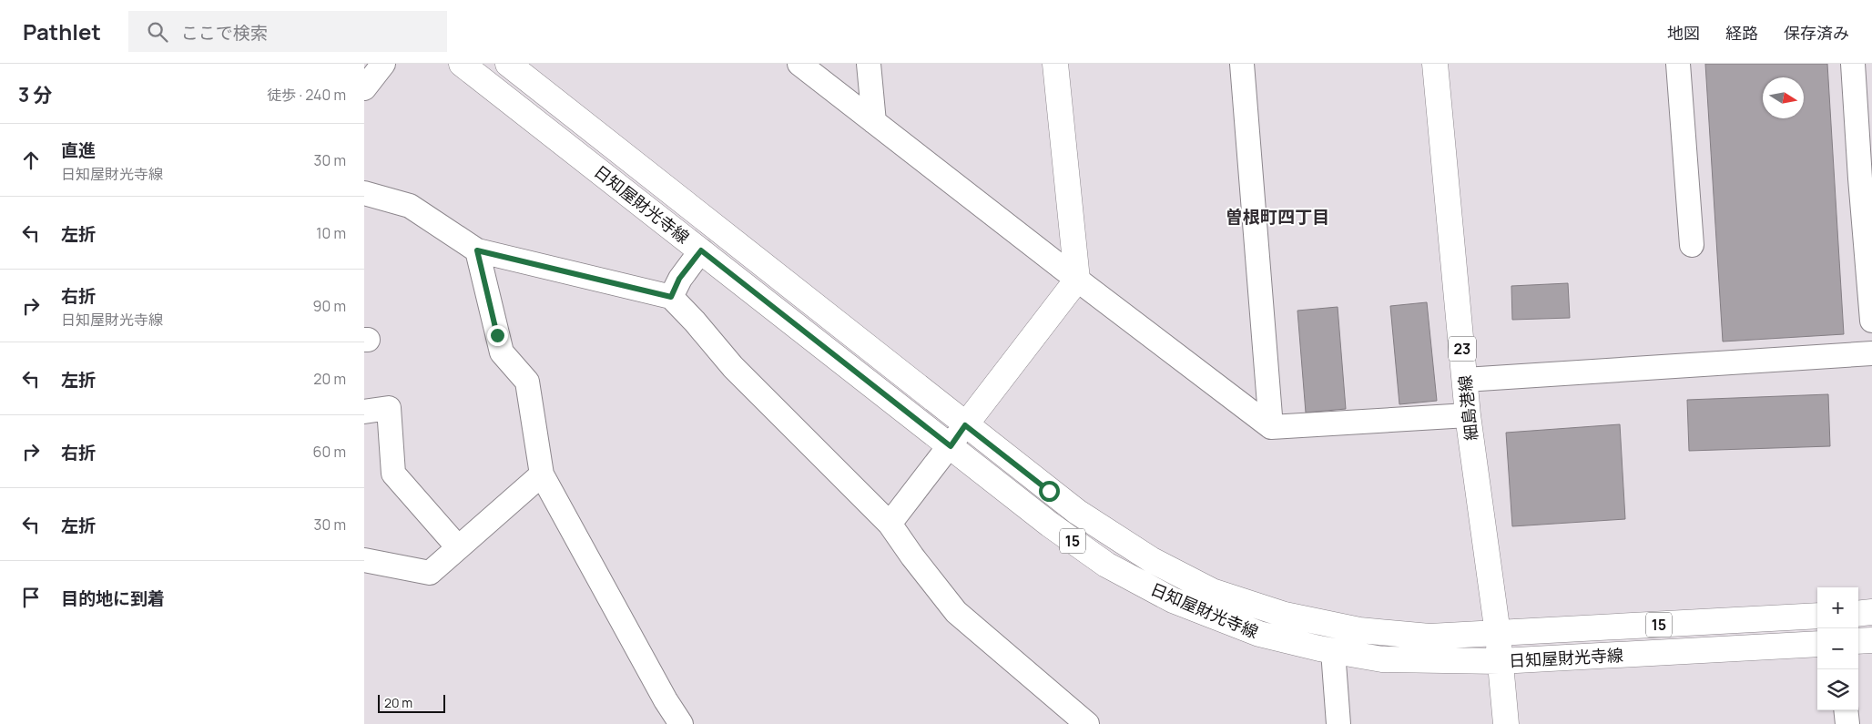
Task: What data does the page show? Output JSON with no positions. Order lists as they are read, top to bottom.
{
  "streets": {
    "main road": [
      "日知屋財光寺線",
      "23",
      "細島港線",
      "15"
    ]
  },
  "crossings": [
    ["日知屋財光寺線", "細島港線"]
  ],
  "districts": ["曽根町四丁目"],
  "scale_bar": "20 m",
  "north": "right",
  "page": {
    "header": "Pathlet",
    "search": "ここで検索",
    "nav": ["地図", "経路", "保存済み"],
    "heading": ["3 分", "徒歩 · 240 m"],
    "list": [
      ["直進", "日知屋財光寺線", "30 m"],
      ["左折", "10 m"],
      ["右折", "日知屋財光寺線", "90 m"],
      ["左折", "20 m"],
      ["右折", "60 m"],
      ["左折", "30 m"],
      "目的地に到着"
    ],
    "map_buttons": ["+", "−"],
    "scale": "20 m"
  }
}
